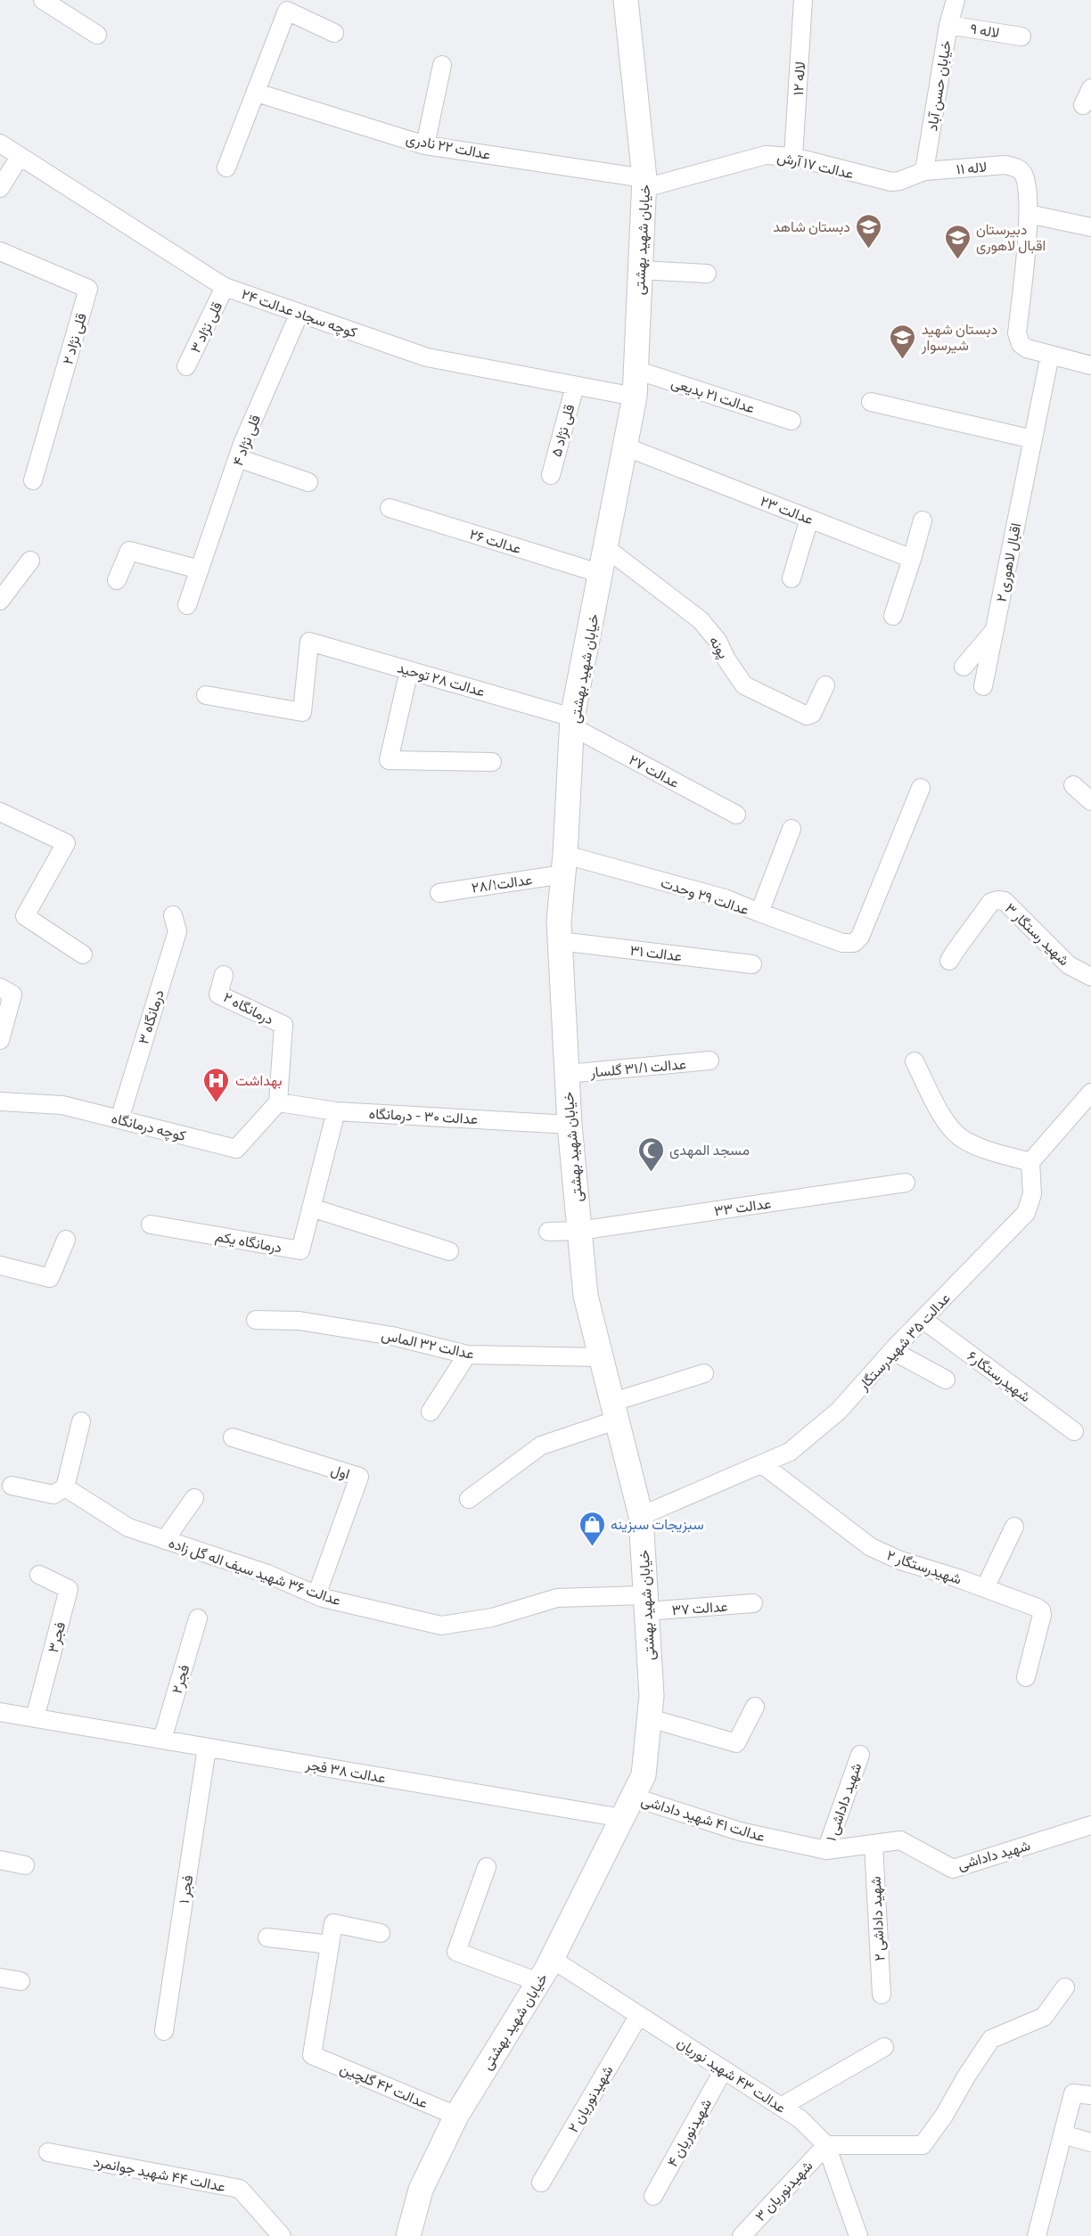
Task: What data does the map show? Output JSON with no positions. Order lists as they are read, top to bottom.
{
  "streets": {
    "main road": ["خیابان شهید بهشتی"],
    "street": [
      "لاله ۹",
      "لاله ۱۲",
      "خیابان حسن آباد",
      "عدالت ۲۲ نادری",
      "عدالت ۱۷ آرش",
      "لاله ۱۱",
      "کوچه سجاد عدالت ۲۴",
      "قلی نژاد ۳",
      "قلی نژاد ۲",
      "عدالت ۲۱ بدیعی",
      "قلی نژاد ۵",
      "قلی نژاد ۴",
      "عدالت ۲۳",
      "عدالت ۲۶",
      "اقبال لاهوری ۲",
      "پونه",
      "عدالت ۲۸ توحید",
      "عدالت ۲۷",
      "عدالت۲۸/۱",
      "عدالت ۲۹ وحدت",
      "شهید رستگار ۳",
      "عدالت ۳۱",
      "درمانگاه ۲",
      "درمانگاه ۳",
      "عدالت ۳۱/۱ گلسار",
      "عدالت ۳۰ - درمانگاه",
      "کوچه درمانگاه",
      "عدالت ۳۳",
      "درمانگاه یکم",
      "عدالت ۳۵ شهیدرستگار",
      "عدالت ۳۲ الماس",
      "شهیدرستگار۶",
      "اول",
      "شهیدرستگار ۲",
      "عدالت ۳۶ شهید سیف اله گل زاده",
      "عدالت ۳۷",
      "فجر۳",
      "فجر۲",
      "عدالت ۳۸ فجر",
      "شهید داداشی ۱",
      "عدالت ۴۱ شهید داداشی",
      "شهید داداشی",
      "فجر ۱",
      "شهید داداشی ۲",
      "عدالت ۴۳ شهید نوریان",
      "عدالت ۴۲ گلچین",
      "شهیدنوریان ۲",
      "شهیدنوریان ۴",
      "عدالت ۴۴ شهید جوانمرد",
      "شهیدنوریان ۳"
    ]
  },
  "crossings": [
    ["لاله ۹", "خیابان حسن آباد"],
    ["لاله ۱۲", "عدالت ۱۷ آرش"],
    ["خیابان حسن آباد", "عدالت ۱۷ آرش"],
    ["خیابان حسن آباد", "لاله ۱۱"],
    ["عدالت ۲۲ نادری", "عدالت ۱۷ آرش"],
    ["عدالت ۲۲ نادری", "خیابان شهید بهشتی"],
    ["عدالت ۱۷ آرش", "لاله ۱۱"],
    ["عدالت ۱۷ آرش", "خیابان شهید بهشتی"],
    ["خیابان شهید بهشتی", "کوچه سجاد عدالت ۲۴"],
    ["خیابان شهید بهشتی", "عدالت ۲۱ بدیعی"],
    ["خیابان شهید بهشتی", "عدالت ۲۳"],
    ["خیابان شهید بهشتی", "عدالت ۲۶"],
    ["خیابان شهید بهشتی", "پونه"],
    ["خیابان شهید بهشتی", "عدالت ۲۸ توحید"],
    ["خیابان شهید بهشتی", "عدالت ۲۷"],
    ["خیابان شهید بهشتی", "عدالت۲۸/۱"],
    ["خیابان شهید بهشتی", "عدالت ۲۹ وحدت"],
    ["خیابان شهید بهشتی", "عدالت ۳۱"],
    ["خیابان شهید بهشتی", "عدالت ۳۱/۱ گلسار"],
    ["خیابان شهید بهشتی", "عدالت ۳۰ - درمانگاه"],
    ["خیابان شهید بهشتی", "عدالت ۳۳"],
    ["خیابان شهید بهشتی", "عدالت ۳۵ شهیدرستگار"],
    ["خیابان شهید بهشتی", "عدالت ۳۲ الماس"],
    ["خیابان شهید بهشتی", "عدالت ۳۶ شهید سیف اله گل زاده"],
    ["خیابان شهید بهشتی", "عدالت ۳۷"],
    ["خیابان شهید بهشتی", "عدالت ۳۸ فجر"],
    ["خیابان شهید بهشتی", "عدالت ۴۱ شهید داداشی"],
    ["خیابان شهید بهشتی", "عدالت ۴۳ شهید نوریان"],
    ["خیابان شهید بهشتی", "عدالت ۴۲ گلچین"],
    ["کوچه سجاد عدالت ۲۴", "قلی نژاد ۳"],
    ["کوچه سجاد عدالت ۲۴", "قلی نژاد ۵"],
    ["کوچه سجاد عدالت ۲۴", "قلی نژاد ۴"],
    ["عدالت ۲۸ توحید", "عدالت ۲۷"],
    ["عدالت۲۸/۱", "عدالت ۲۹ وحدت"],
    ["درمانگاه ۲", "عدالت ۳۰ - درمانگاه"],
    ["درمانگاه ۲", "کوچه درمانگاه"],
    ["درمانگاه ۳", "کوچه درمانگاه"],
    ["عدالت ۳۰ - درمانگاه", "کوچه درمانگاه"],
    ["عدالت ۳۰ - درمانگاه", "درمانگاه یکم"],
    ["عدالت ۳۵ شهیدرستگار", "شهیدرستگار۶"],
    ["عدالت ۳۵ شهیدرستگار", "شهیدرستگار ۲"],
    ["اول", "عدالت ۳۶ شهید سیف اله گل زاده"],
    ["عدالت ۳۶ شهید سیف اله گل زاده", "عدالت ۳۷"],
    ["فجر۳", "عدالت ۳۸ فجر"],
    ["فجر۲", "عدالت ۳۸ فجر"],
    ["عدالت ۳۸ فجر", "عدالت ۴۱ شهید داداشی"],
    ["عدالت ۳۸ فجر", "فجر ۱"],
    ["شهید داداشی ۱", "عدالت ۴۱ شهید داداشی"],
    ["عدالت ۴۱ شهید داداشی", "شهید داداشی"],
    ["عدالت ۴۱ شهید داداشی", "شهید داداشی ۲"],
    ["عدالت ۴۳ شهید نوریان", "شهیدنوریان ۲"],
    ["عدالت ۴۳ شهید نوریان", "شهیدنوریان ۴"],
    ["عدالت ۴۳ شهید نوریان", "شهیدنوریان ۳"]
  ],
  "places": {
    "school or university": ["دبستان شاهد", "دبیرستان اقبال لاهوری", "دبستان شهید شیرسوار"],
    "hospital": ["بهداشت"],
    "mosque": ["مسجد المهدی"],
    "shop": ["سبزیجات سبزینه"]
  }
}
